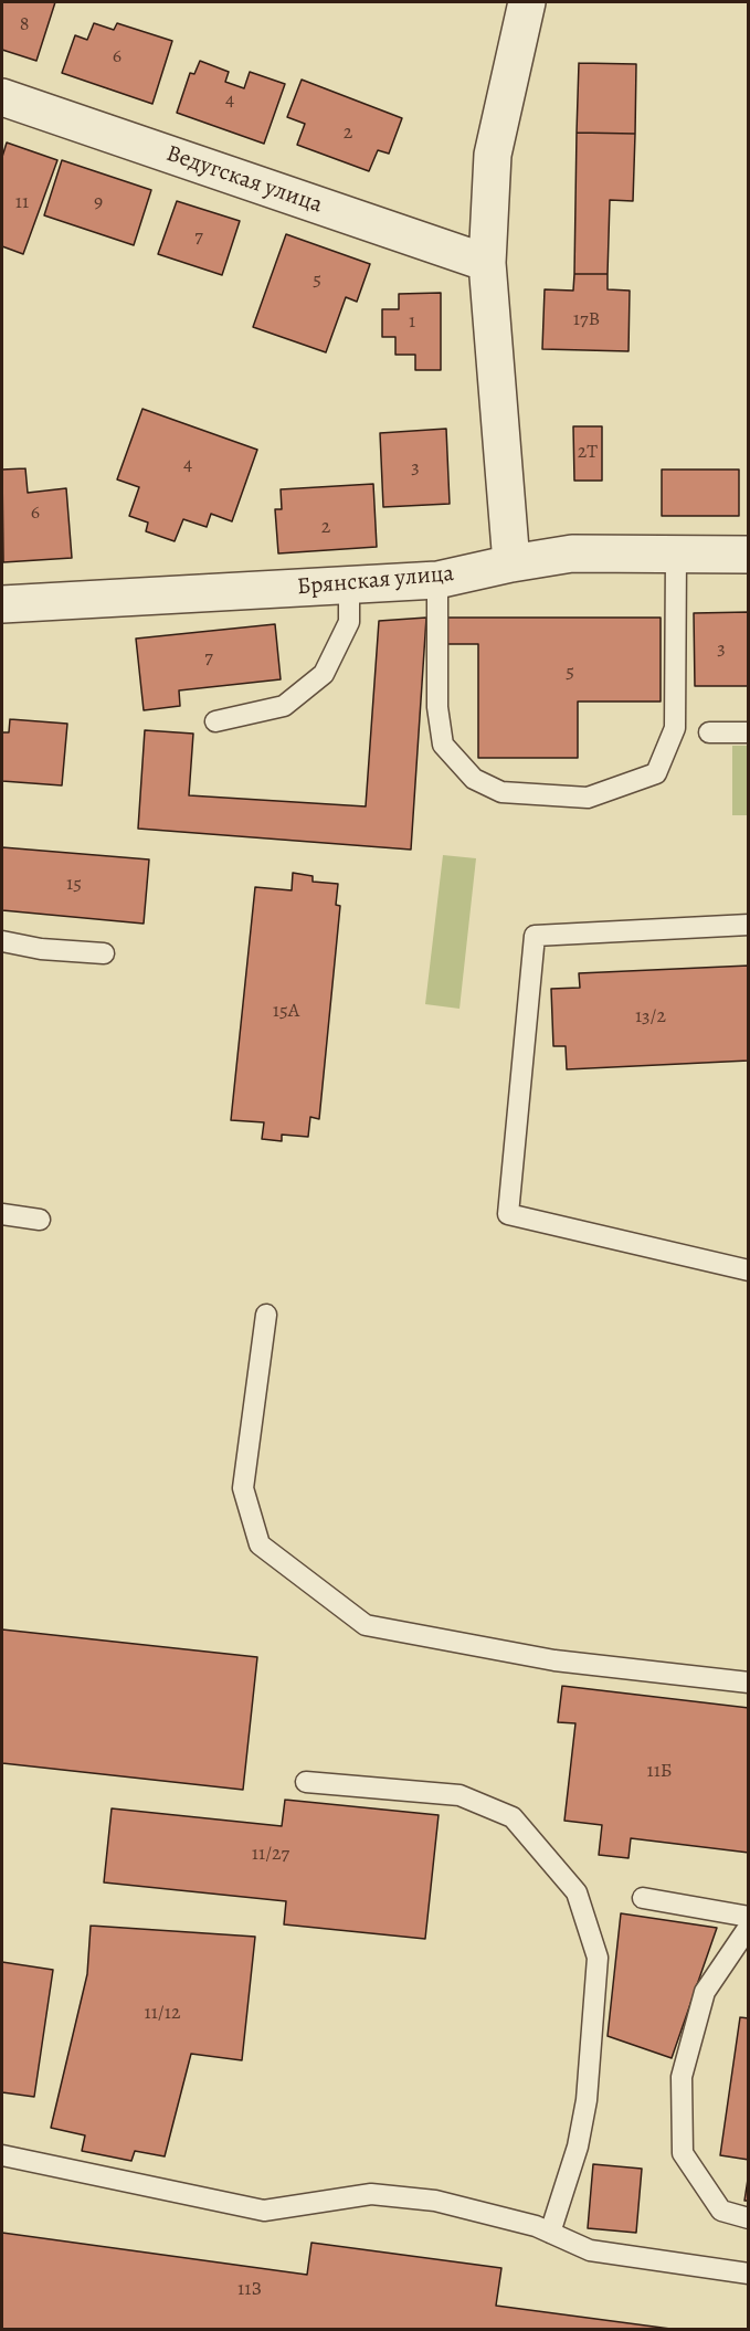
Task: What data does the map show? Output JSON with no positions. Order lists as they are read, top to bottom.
{
  "streets": {
    "street": ["Ведугская улица", "Брянская улица"]
  },
  "house_numbers": [
    "8",
    "6",
    "4",
    "2",
    "11",
    "9",
    "7",
    "5",
    "17В",
    "1",
    "2Т",
    "4",
    "3",
    "6",
    "2",
    "3",
    "7",
    "5",
    "15",
    "15А",
    "13/2",
    "11Б",
    "11/27",
    "11/12",
    "11З"
  ]
}
